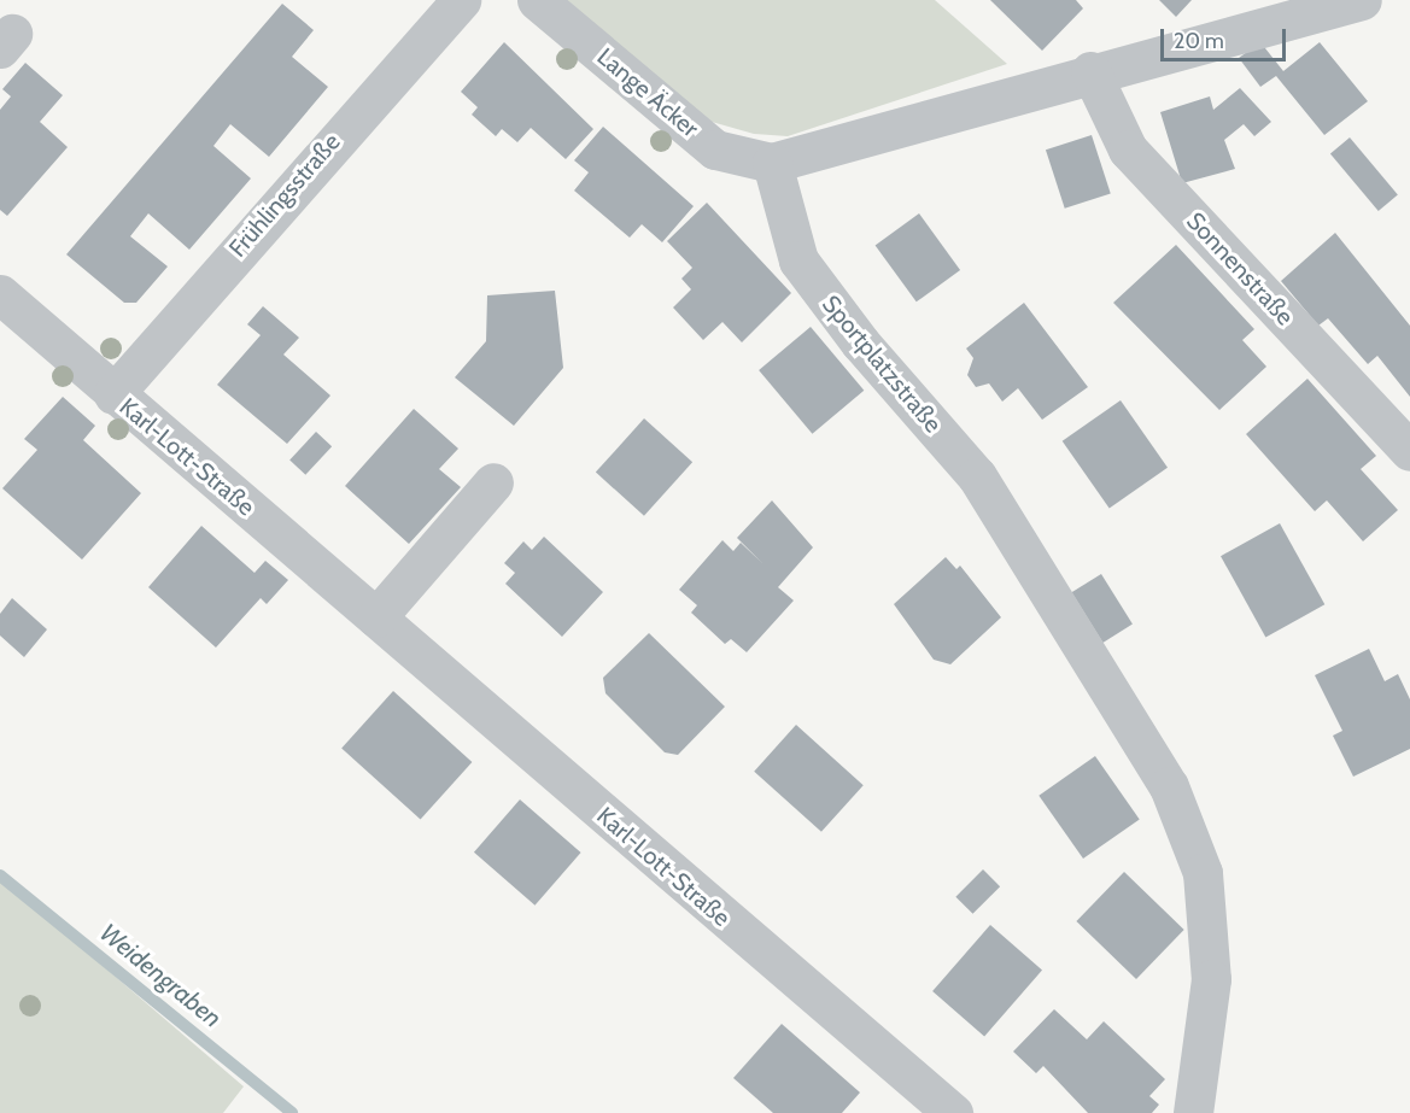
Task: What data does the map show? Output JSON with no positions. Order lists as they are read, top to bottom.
{
  "streets": {
    "street": [
      "Lange Äcker",
      "Frühlingsstraße",
      "Sonnenstraße",
      "Sportplatzstraße",
      "Karl-Lott-Straße"
    ]
  },
  "crossings": [
    ["Lange Äcker", "Sportplatzstraße"],
    ["Frühlingsstraße", "Karl-Lott-Straße"]
  ],
  "water": ["Weidengraben"],
  "scale_bar": "20 m"
}
